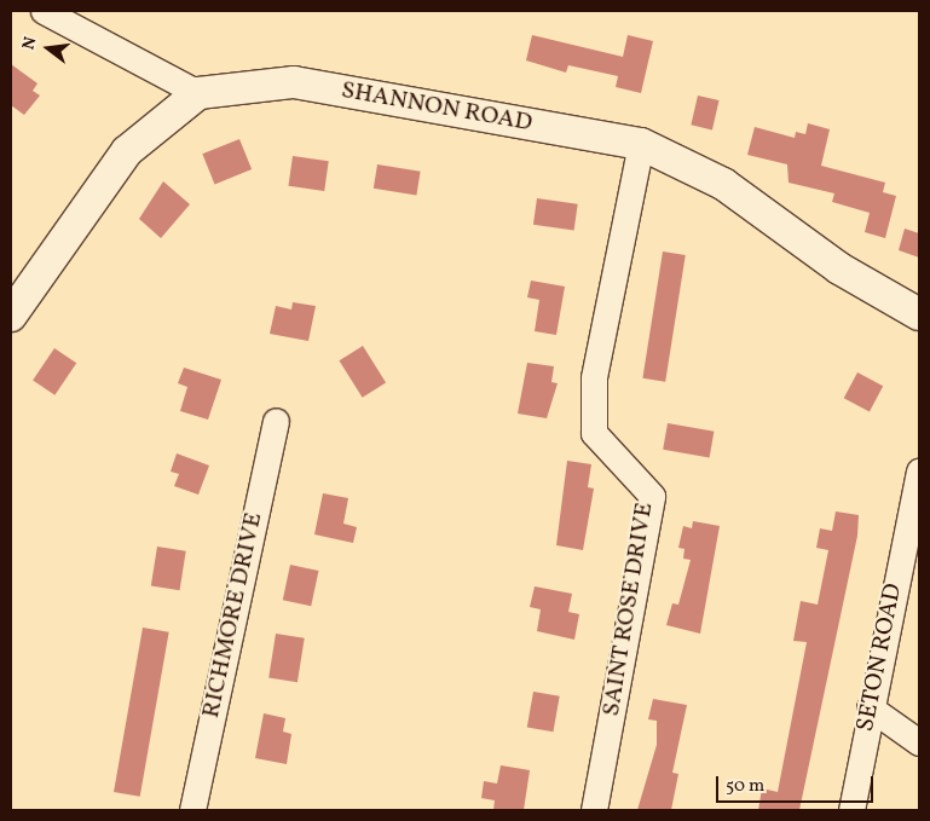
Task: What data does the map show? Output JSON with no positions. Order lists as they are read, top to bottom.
{
  "streets": {
    "street": [
      "SHANNON ROAD",
      "SAINT ROSE DRIVE",
      "RICHMORE DRIVE",
      "SETON ROAD"
    ]
  },
  "crossings": [
    ["SHANNON ROAD", "SAINT ROSE DRIVE"]
  ],
  "scale_bar": "50 m",
  "north": "left"
}
